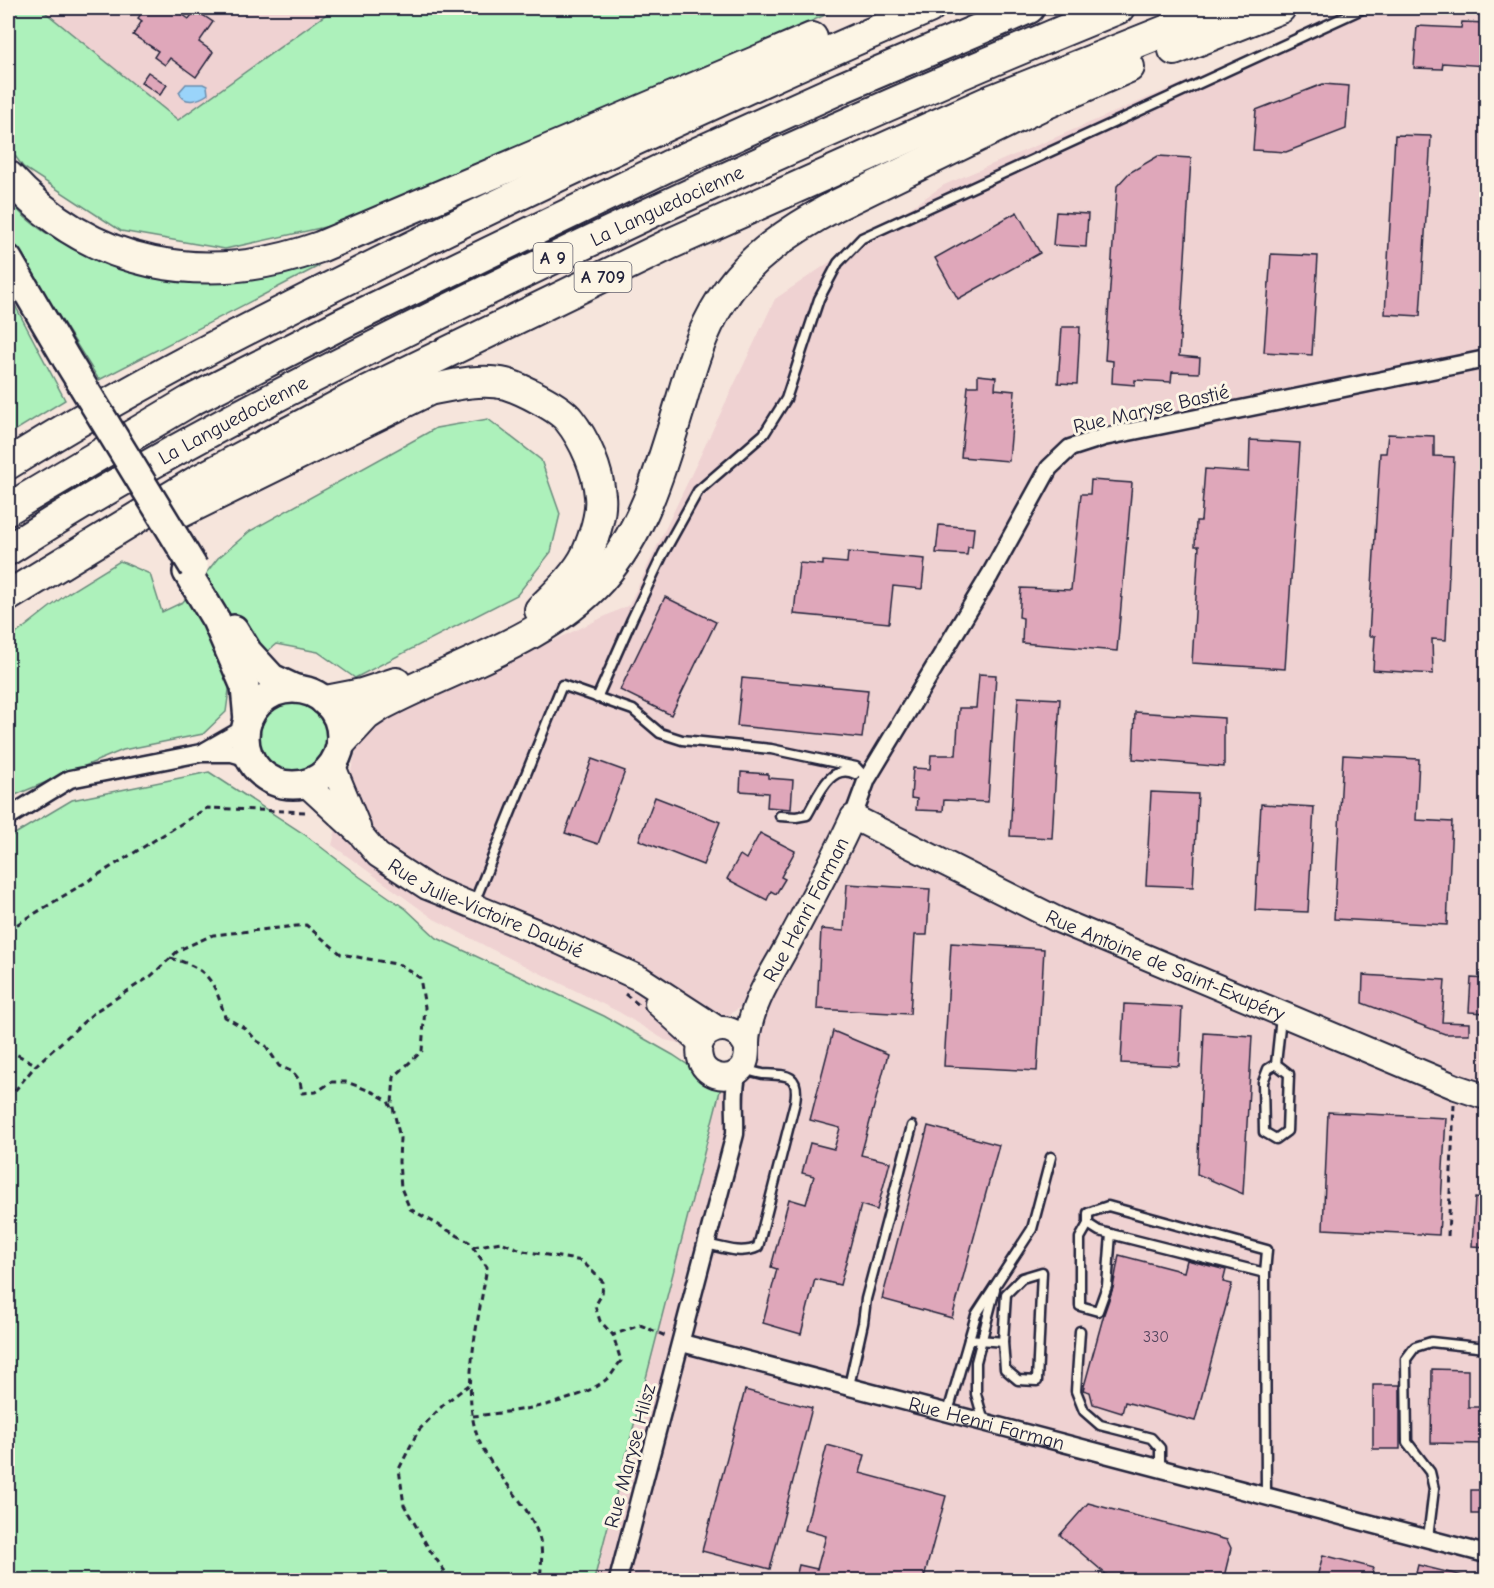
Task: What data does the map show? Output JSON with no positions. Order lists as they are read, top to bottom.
{
  "streets": {
    "highway": ["La Languedocienne", "A 9", "A 709"],
    "street": [
      "Rue Maryse Bastié",
      "Rue Julie-Victoire Daubié",
      "Rue Henri Farman",
      "Rue Antoine de Saint-Exupéry",
      "Rue Maryse Hilsz"
    ]
  },
  "crossings": [
    ["Rue Maryse Bastié", "Rue Henri Farman"],
    ["Rue Maryse Bastié", "Rue Antoine de Saint-Exupéry"],
    ["Rue Julie-Victoire Daubié", "Rue Henri Farman"],
    ["Rue Henri Farman", "Rue Antoine de Saint-Exupéry"],
    ["Rue Henri Farman", "Rue Maryse Hilsz"]
  ],
  "house_numbers": ["330"]
}
